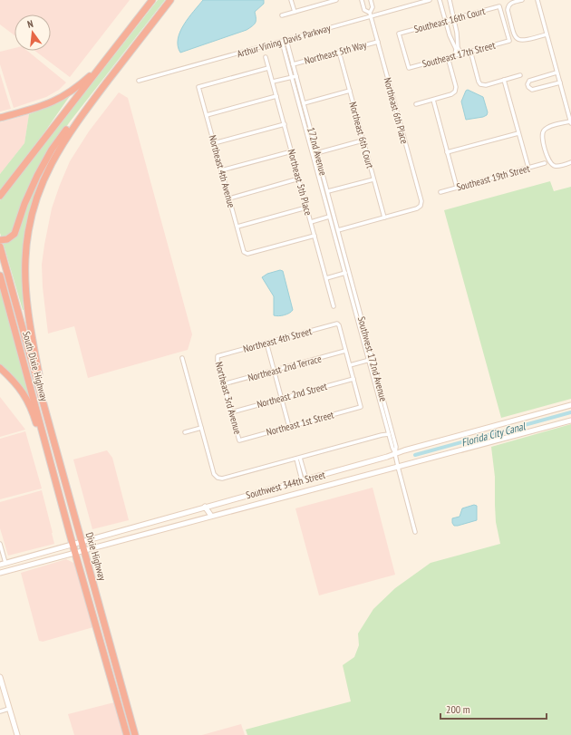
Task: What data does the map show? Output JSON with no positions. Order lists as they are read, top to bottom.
{
  "streets": {
    "highway": ["South Dixie Highway", "Dixie Highway"],
    "main road": ["Southwest 344th Street"],
    "street": [
      "Southeast 16th Court",
      "Arthur Vining Davis Parkway",
      "Northeast 5th Way",
      "Southeast 17th Street",
      "Northeast 6th Place",
      "Northeast 6th Court",
      "172nd Avenue",
      "Northeast 4th Avenue",
      "Southeast 19th Street",
      "Northeast 5th Place",
      "Northeast 4th Street",
      "Southwest 172nd Avenue",
      "Northeast 2nd Terrace",
      "Northeast 2nd Street",
      "Northeast 3rd Avenue",
      "Northeast 1st Street"
    ]
  },
  "crossings": [
    ["Southeast 16th Court", "Southeast 17th Street"],
    ["Arthur Vining Davis Parkway", "Northeast 6th Place"],
    ["Arthur Vining Davis Parkway", "172nd Avenue"],
    ["Northeast 5th Way", "Northeast 6th Place"],
    ["Northeast 5th Way", "Northeast 6th Court"],
    ["Northeast 5th Way", "172nd Avenue"],
    ["Northeast 6th Place", "Northeast 6th Court"],
    ["172nd Avenue", "Southwest 172nd Avenue"],
    ["Northeast 4th Avenue", "Northeast 5th Place"],
    ["Northeast 4th Street", "Northeast 2nd Terrace"],
    ["Northeast 4th Street", "Northeast 3rd Avenue"],
    ["Southwest 172nd Avenue", "Southwest 344th Street"],
    ["South Dixie Highway", "Dixie Highway"],
    ["Northeast 2nd Terrace", "Northeast 3rd Avenue"],
    ["Northeast 2nd Street", "Northeast 3rd Avenue"],
    ["Northeast 2nd Street", "Northeast 1st Street"],
    ["Northeast 3rd Avenue", "Northeast 1st Street"],
    ["Southwest 344th Street", "Dixie Highway"]
  ],
  "water": ["Florida City Canal"],
  "scale_bar": "200 m",
  "north": "top"
}
